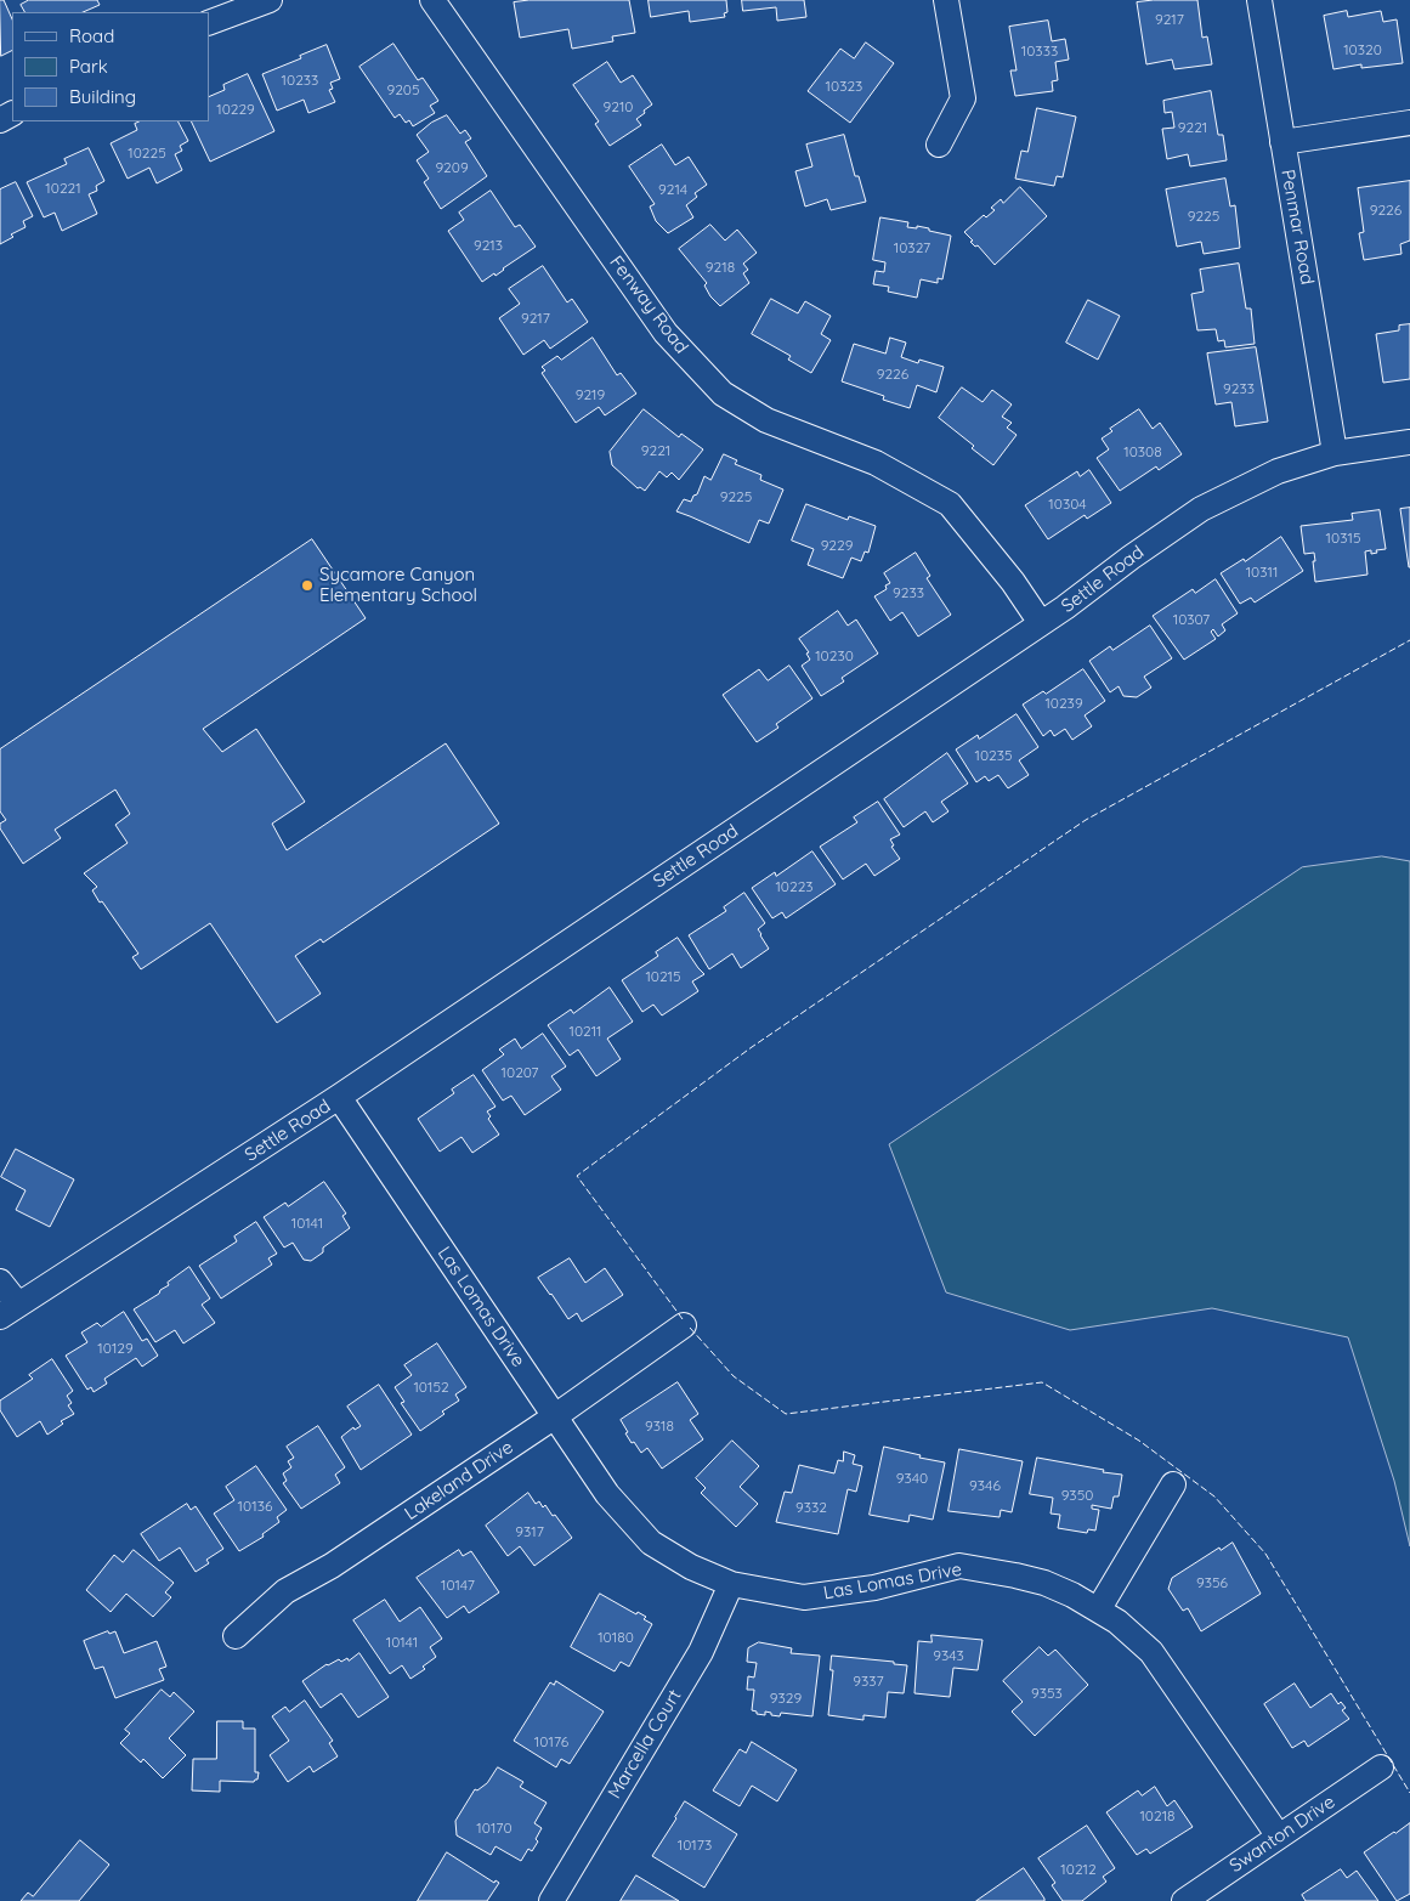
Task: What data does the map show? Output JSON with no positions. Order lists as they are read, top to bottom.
{
  "streets": {
    "street": [
      "Penmar Road",
      "Fenway Road",
      "Settle Road",
      "Las Lomas Drive",
      "Lakeland Drive",
      "Marcella Court",
      "Swanton Drive"
    ]
  },
  "crossings": [
    ["Penmar Road", "Settle Road"],
    ["Fenway Road", "Settle Road"],
    ["Settle Road", "Las Lomas Drive"],
    ["Las Lomas Drive", "Lakeland Drive"],
    ["Las Lomas Drive", "Marcella Court"],
    ["Las Lomas Drive", "Swanton Drive"]
  ],
  "places": ["Sycamore Canyon Elementary School"],
  "house_numbers": [
    "9217",
    "10320",
    "10333",
    "10233",
    "10323",
    "9205",
    "9210",
    "10229",
    "9221",
    "10225",
    "9209",
    "10221",
    "9214",
    "9226",
    "9225",
    "9213",
    "10327",
    "9218",
    "9217",
    "9226",
    "9233",
    "9219",
    "9221",
    "10308",
    "9225",
    "10304",
    "10315",
    "9229",
    "10311",
    "9233",
    "10307",
    "10230",
    "10239",
    "10235",
    "10223",
    "10215",
    "10211",
    "10207",
    "10141",
    "10129",
    "10152",
    "9318",
    "9340",
    "9346",
    "9350",
    "10136",
    "9332",
    "9317",
    "9356",
    "10147",
    "10180",
    "10141",
    "9343",
    "9337",
    "9353",
    "9329",
    "10176",
    "10218",
    "10170",
    "10173",
    "10212"
  ],
  "legend": ["Road", "Park", "Building"]
}
